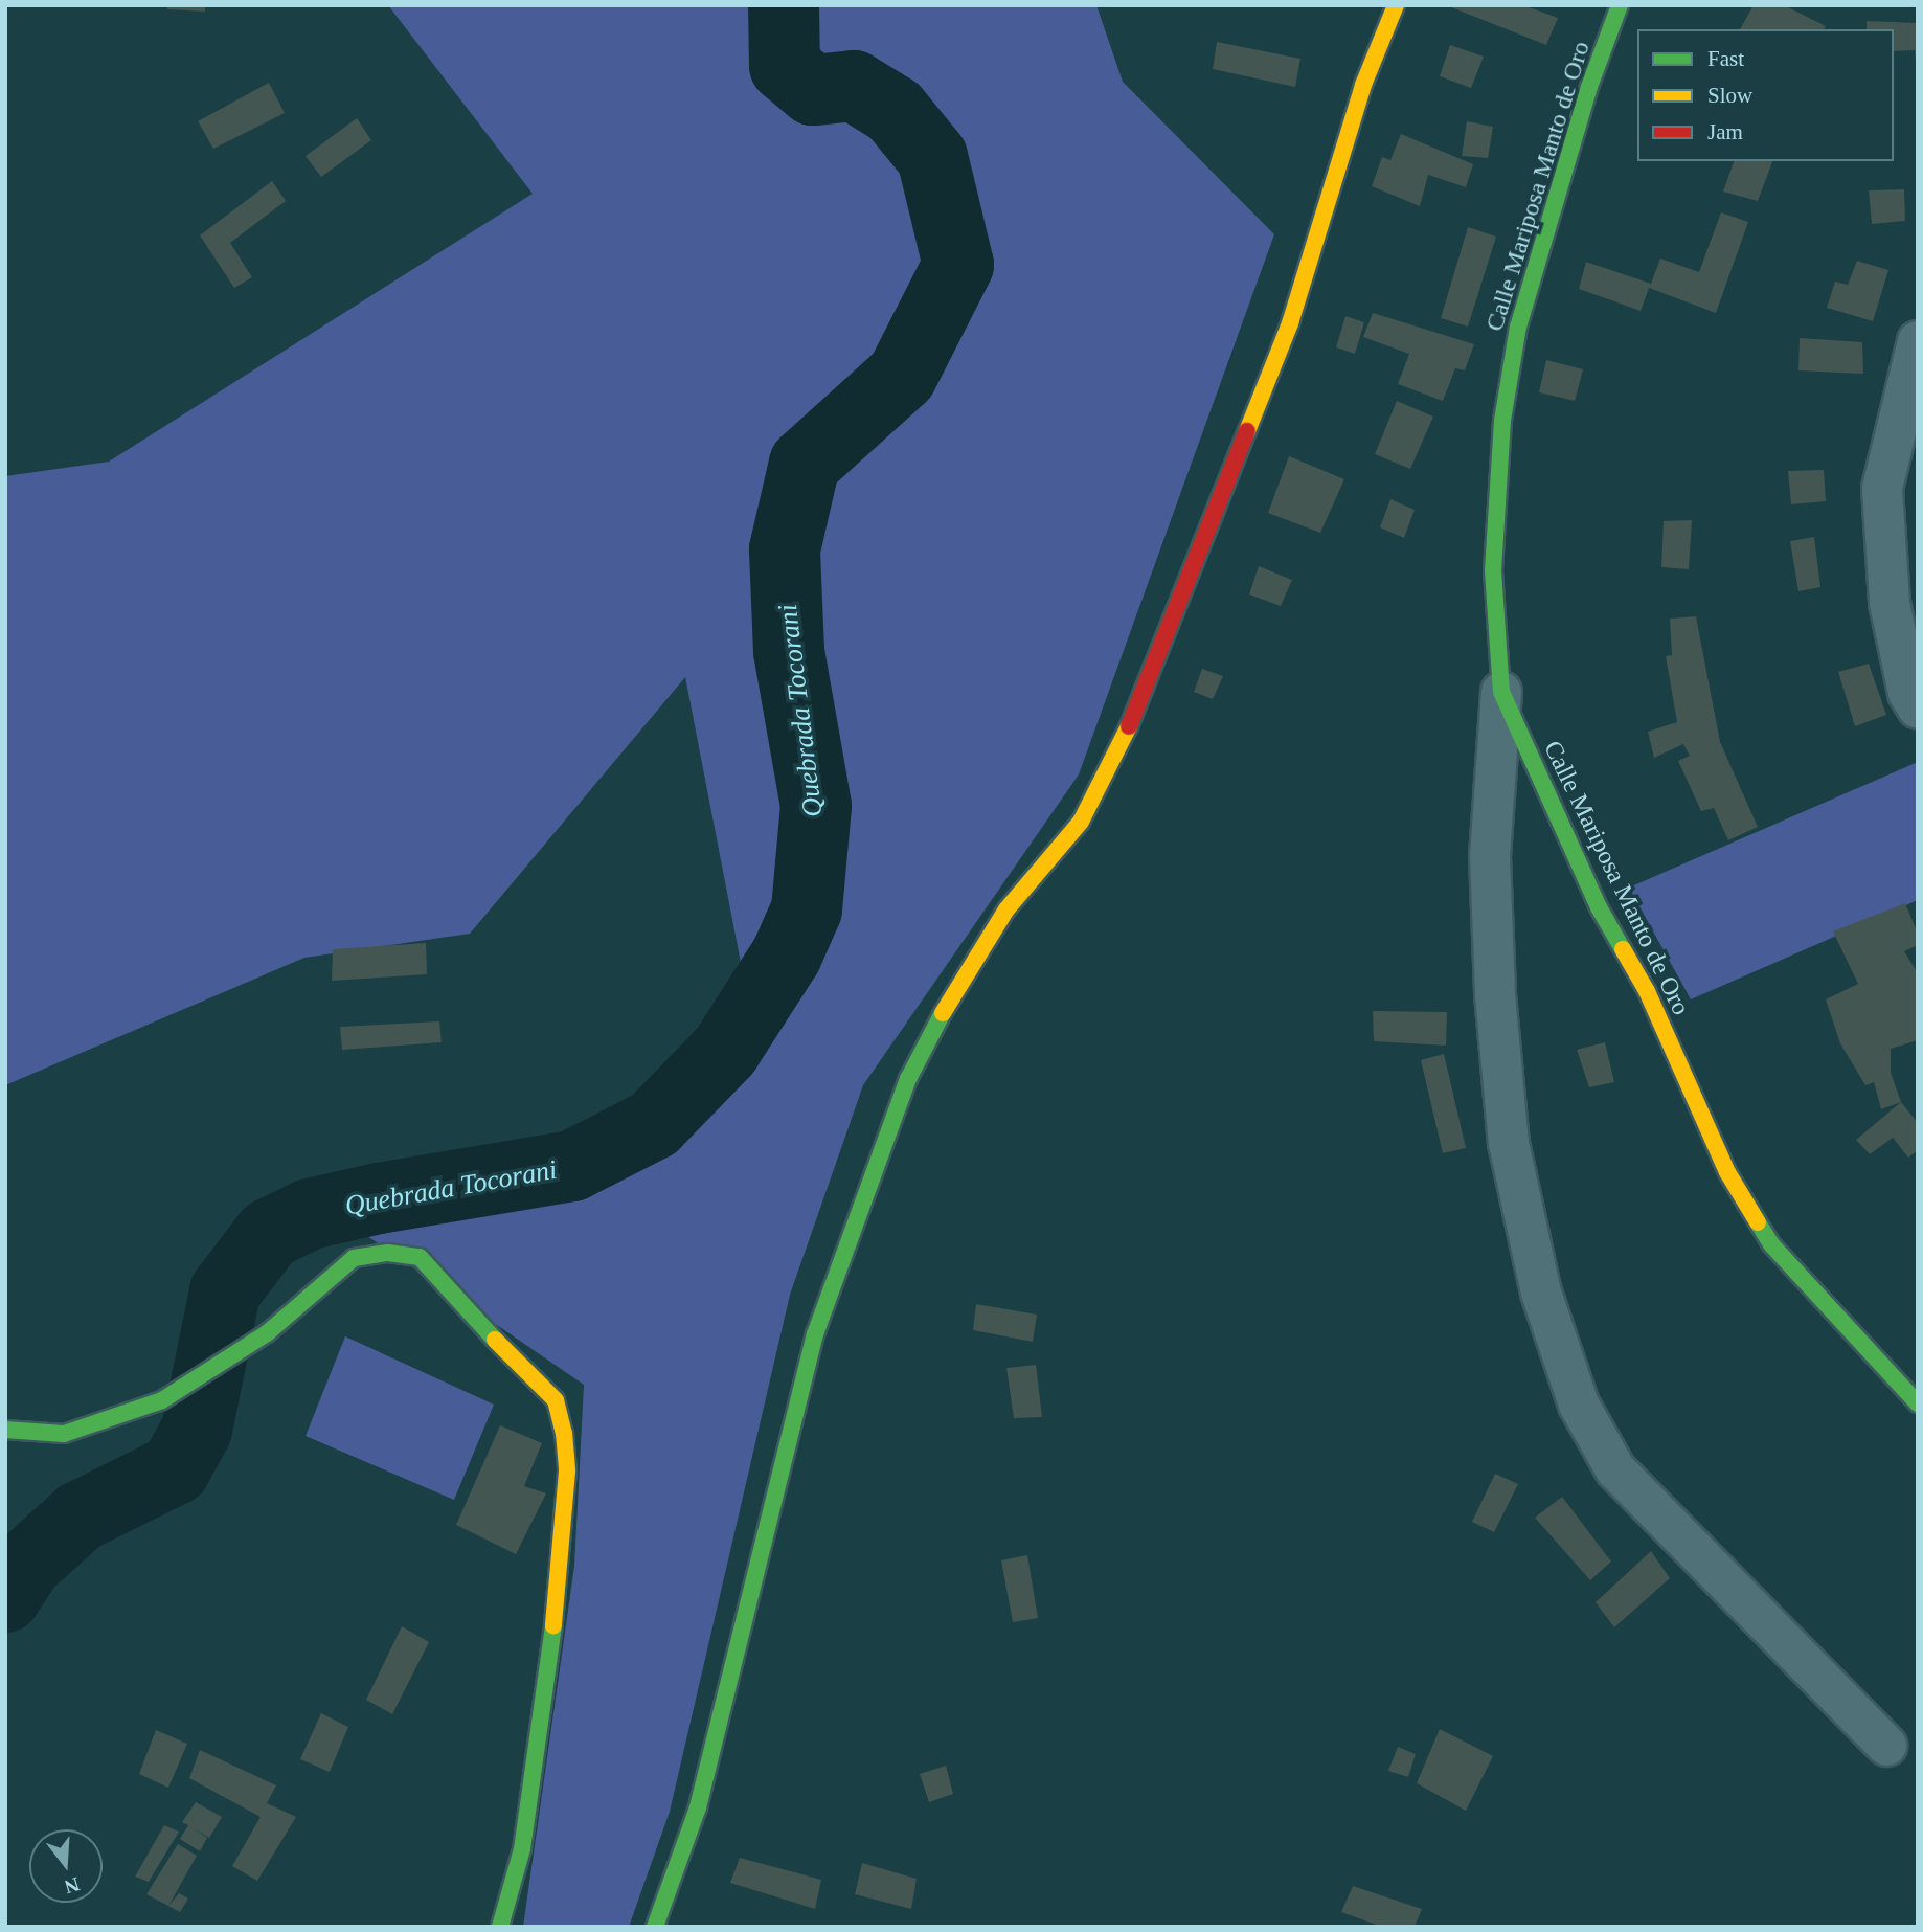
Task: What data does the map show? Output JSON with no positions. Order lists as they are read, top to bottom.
{
  "streets": {
    "street": ["Calle Mariposa Manto de Oro"]
  },
  "water": ["Quebrada Tocorani"],
  "legend": ["Fast", "Slow", "Jam"],
  "north": "bottom"
}
